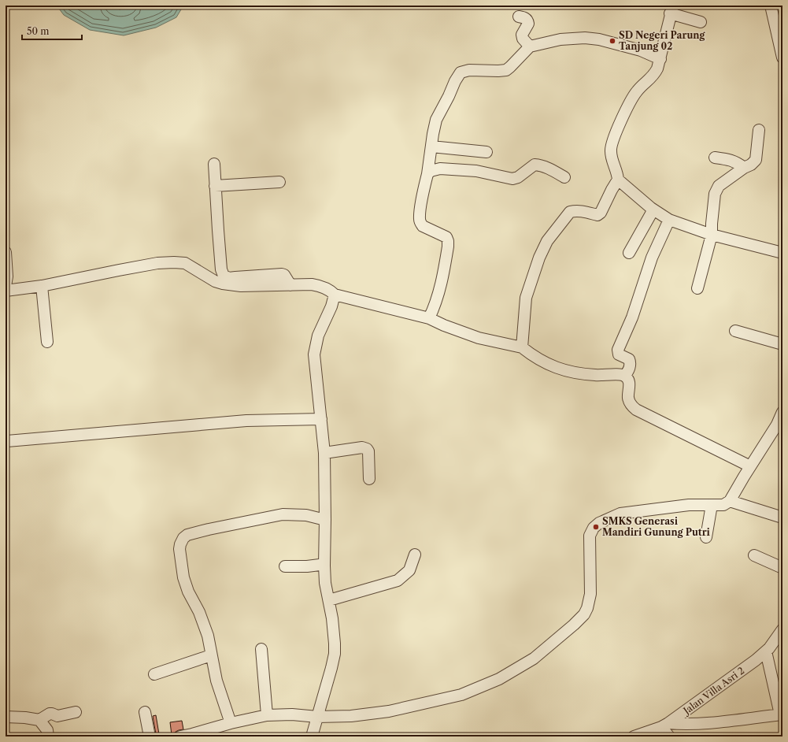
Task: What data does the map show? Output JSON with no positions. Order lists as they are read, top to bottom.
{
  "streets": {
    "street": ["Jalan Villa Asri 2"]
  },
  "places": ["SD Negeri Parung Tanjung 02", "SMKS Generasi Mandiri Gunung Putri"],
  "scale_bar": "50 m"
}
